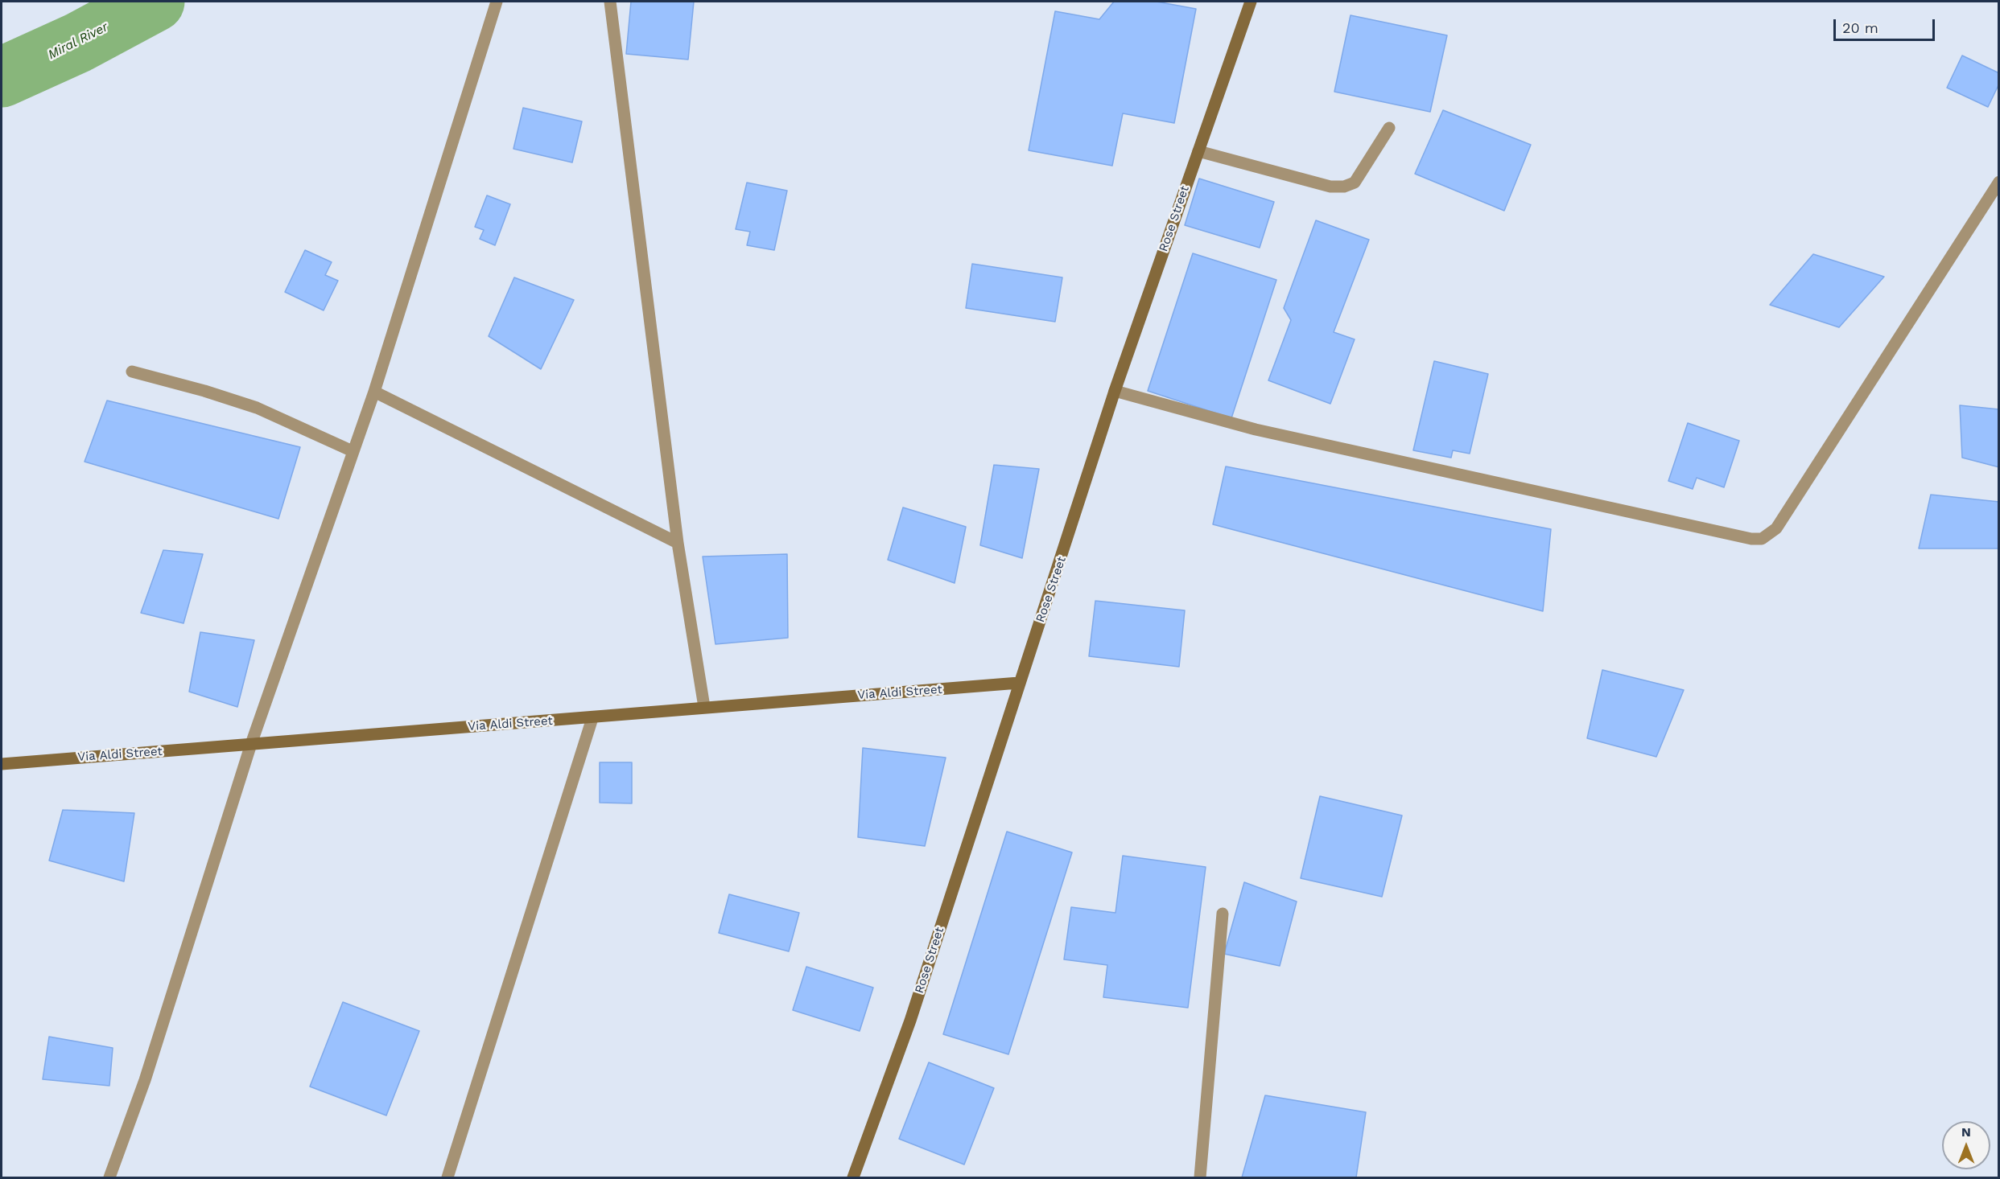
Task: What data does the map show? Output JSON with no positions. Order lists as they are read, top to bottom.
{
  "streets": {
    "street": ["Rose Street", "Via Aldi Street"]
  },
  "crossings": [
    ["Rose Street", "Via Aldi Street"]
  ],
  "water": ["Miral River"],
  "scale_bar": "20 m",
  "north": "top"
}
